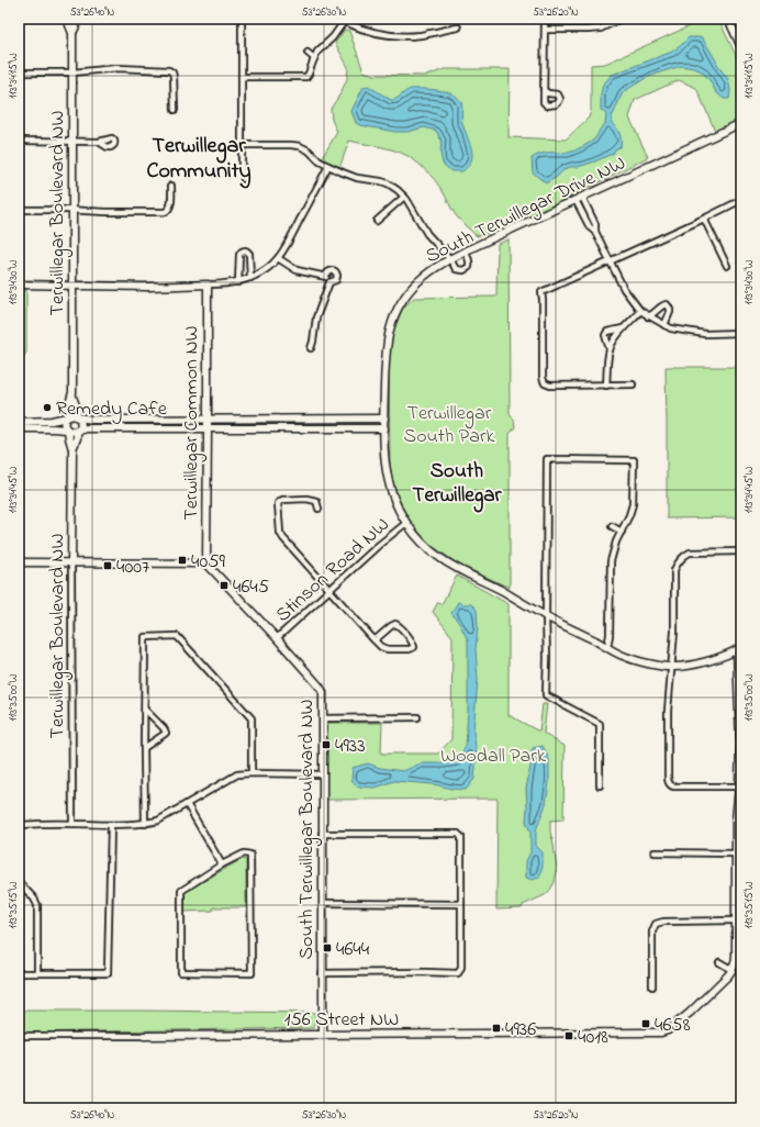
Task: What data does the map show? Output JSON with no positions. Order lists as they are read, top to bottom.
{
  "streets": {
    "street": [
      "South Terwillegar Drive NW",
      "Terwillegar Boulevard NW",
      "Terwillegar Common NW",
      "Stinson Road NW",
      "South Terwillegar Boulevard NW",
      "156 Street NW"
    ]
  },
  "crossings": [
    ["South Terwillegar Drive NW", "Stinson Road NW"],
    ["Terwillegar Common NW", "South Terwillegar Boulevard NW"],
    ["Stinson Road NW", "South Terwillegar Boulevard NW"],
    ["South Terwillegar Boulevard NW", "156 Street NW"]
  ],
  "districts": ["Terwillegar Community", "South Terwillegar"],
  "parks": ["Terwillegar South Park", "Woodall Park"],
  "places": {
    "other": ["Remedy Cafe"],
    "transit": [
      "4059",
      "4007",
      "4645",
      "4933",
      "4644",
      "4658",
      "4936",
      "4018"
    ]
  },
  "coordinates": [
    "53°26'40\"N",
    "53°26'30\"N",
    "53°26'20\"N",
    "113°34'15\"W",
    "113°34'30\"W",
    "113°34'45\"W",
    "113°35'00\"W",
    "113°35'15\"W"
  ]
}
